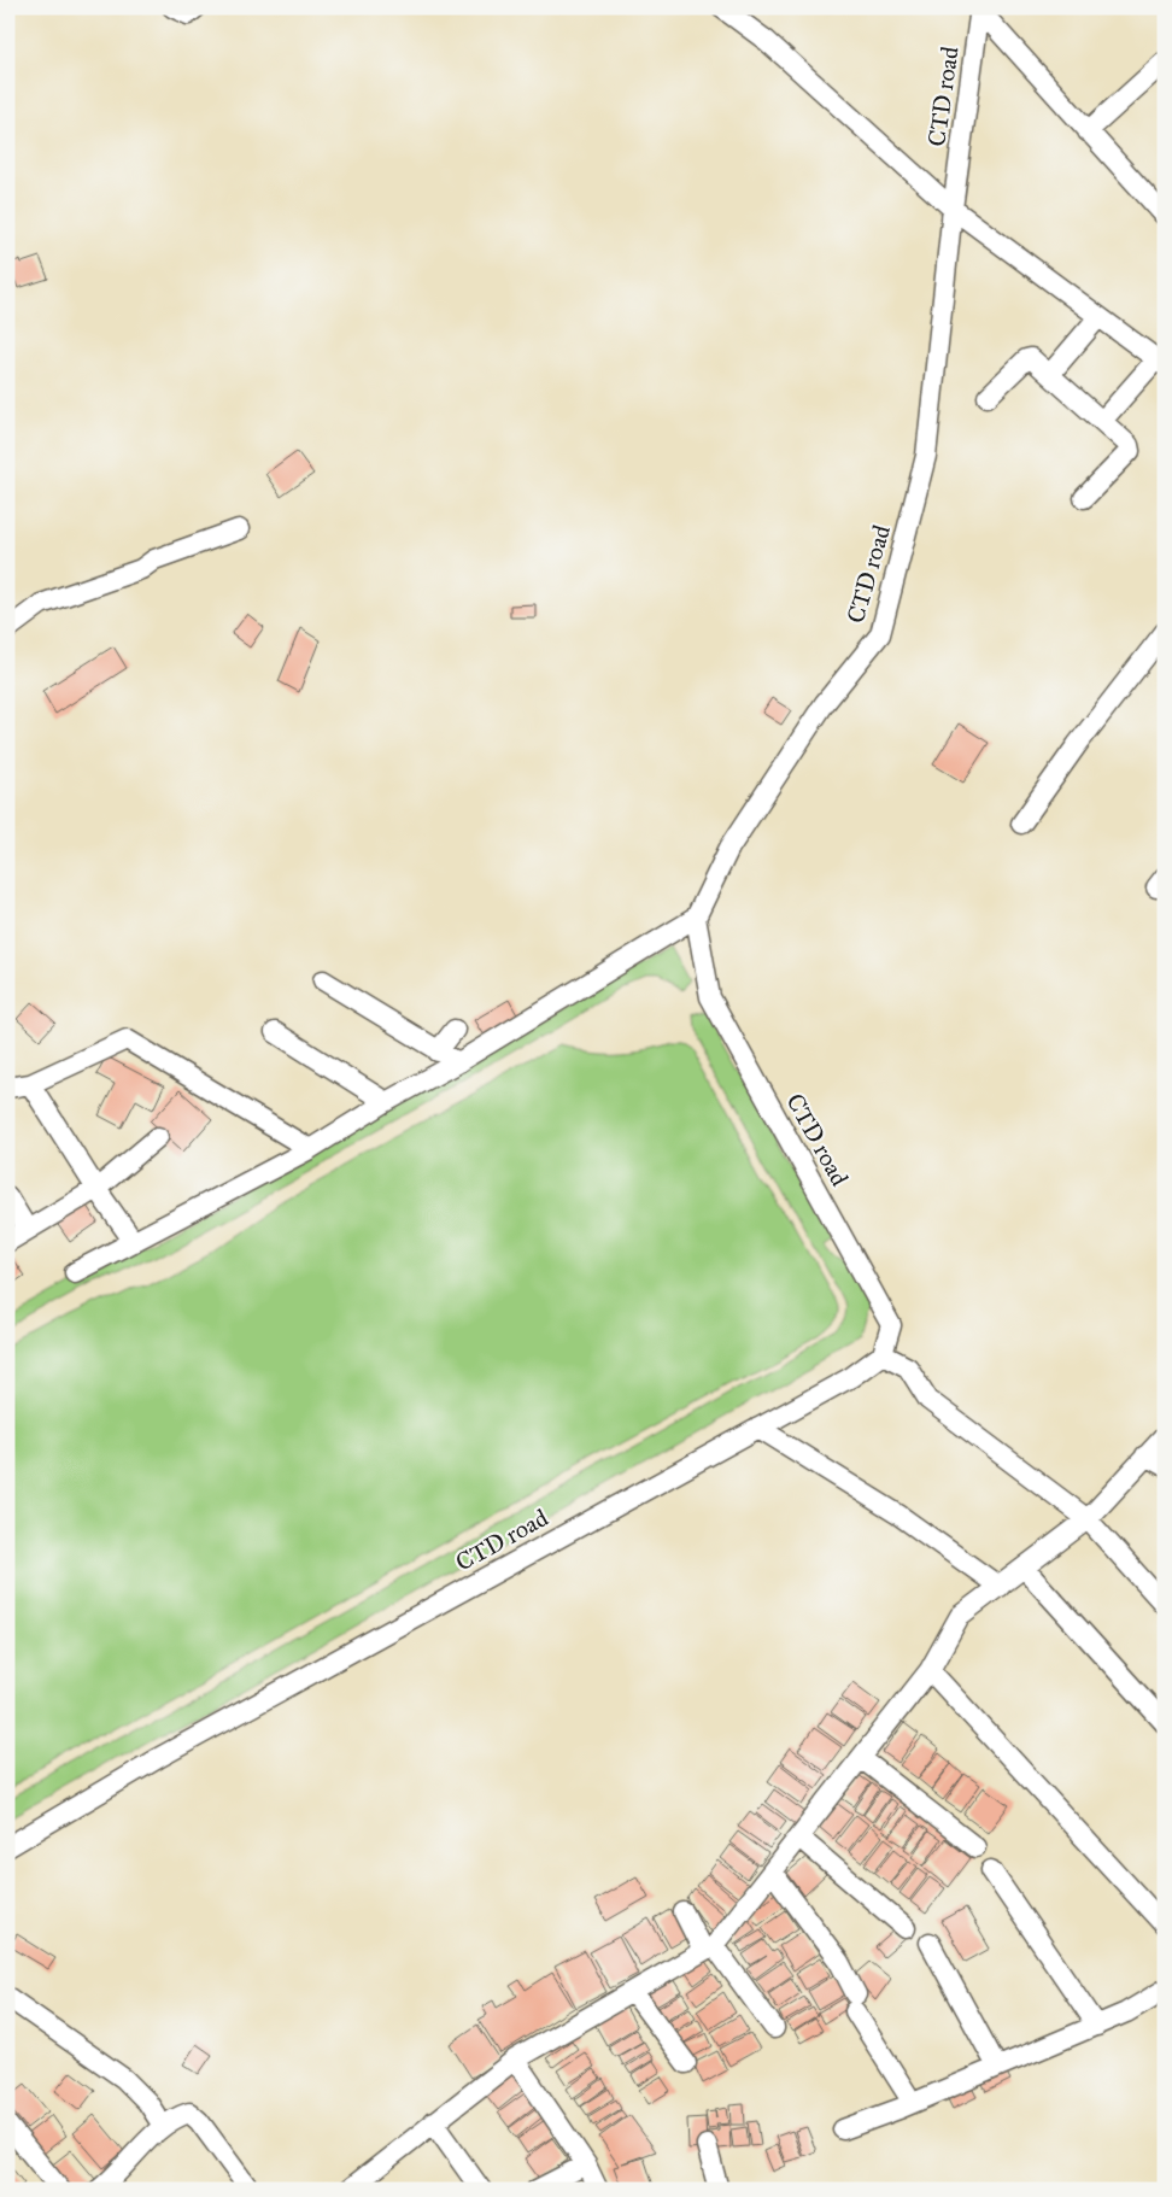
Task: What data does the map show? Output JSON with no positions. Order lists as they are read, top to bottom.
{
  "streets": {
    "street": ["CTD road"]
  }
}
